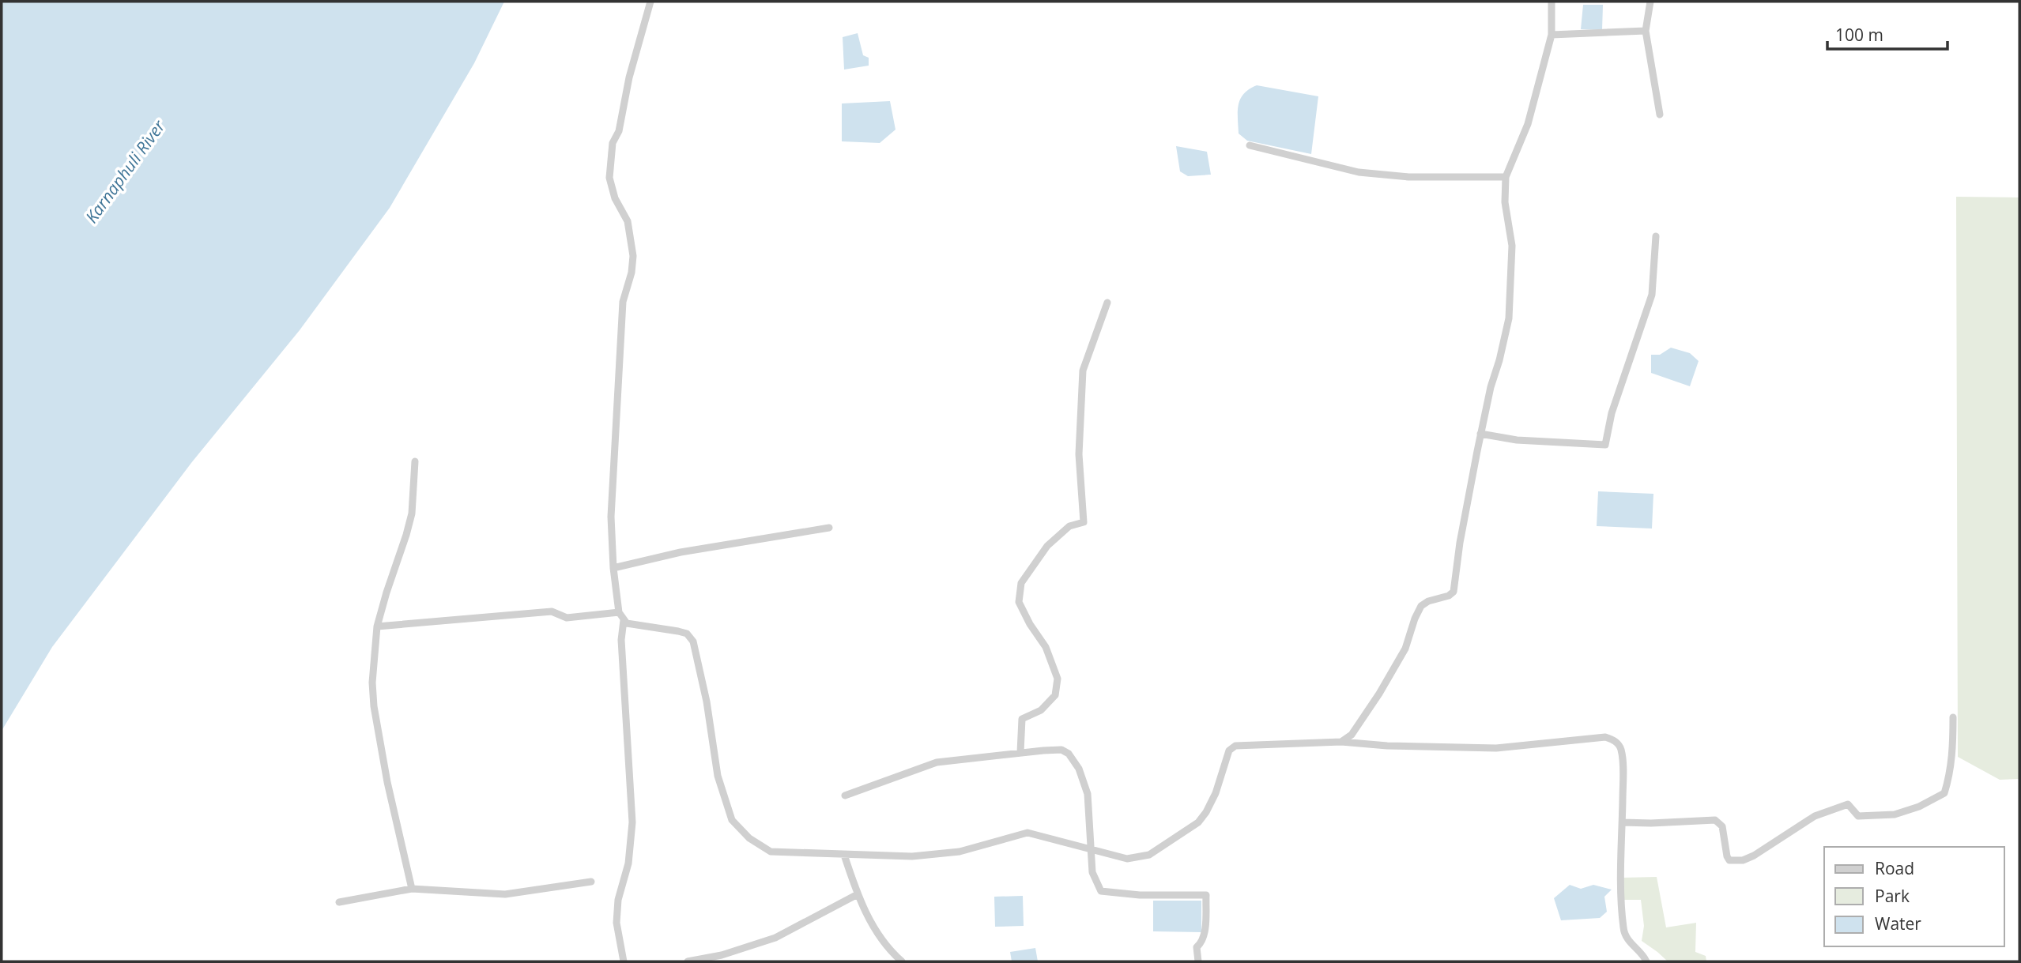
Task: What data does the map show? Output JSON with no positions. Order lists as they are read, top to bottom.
{
  "water": ["Karnaphuli River"],
  "legend": ["Road", "Park", "Water"],
  "scale_bar": "100 m"
}
